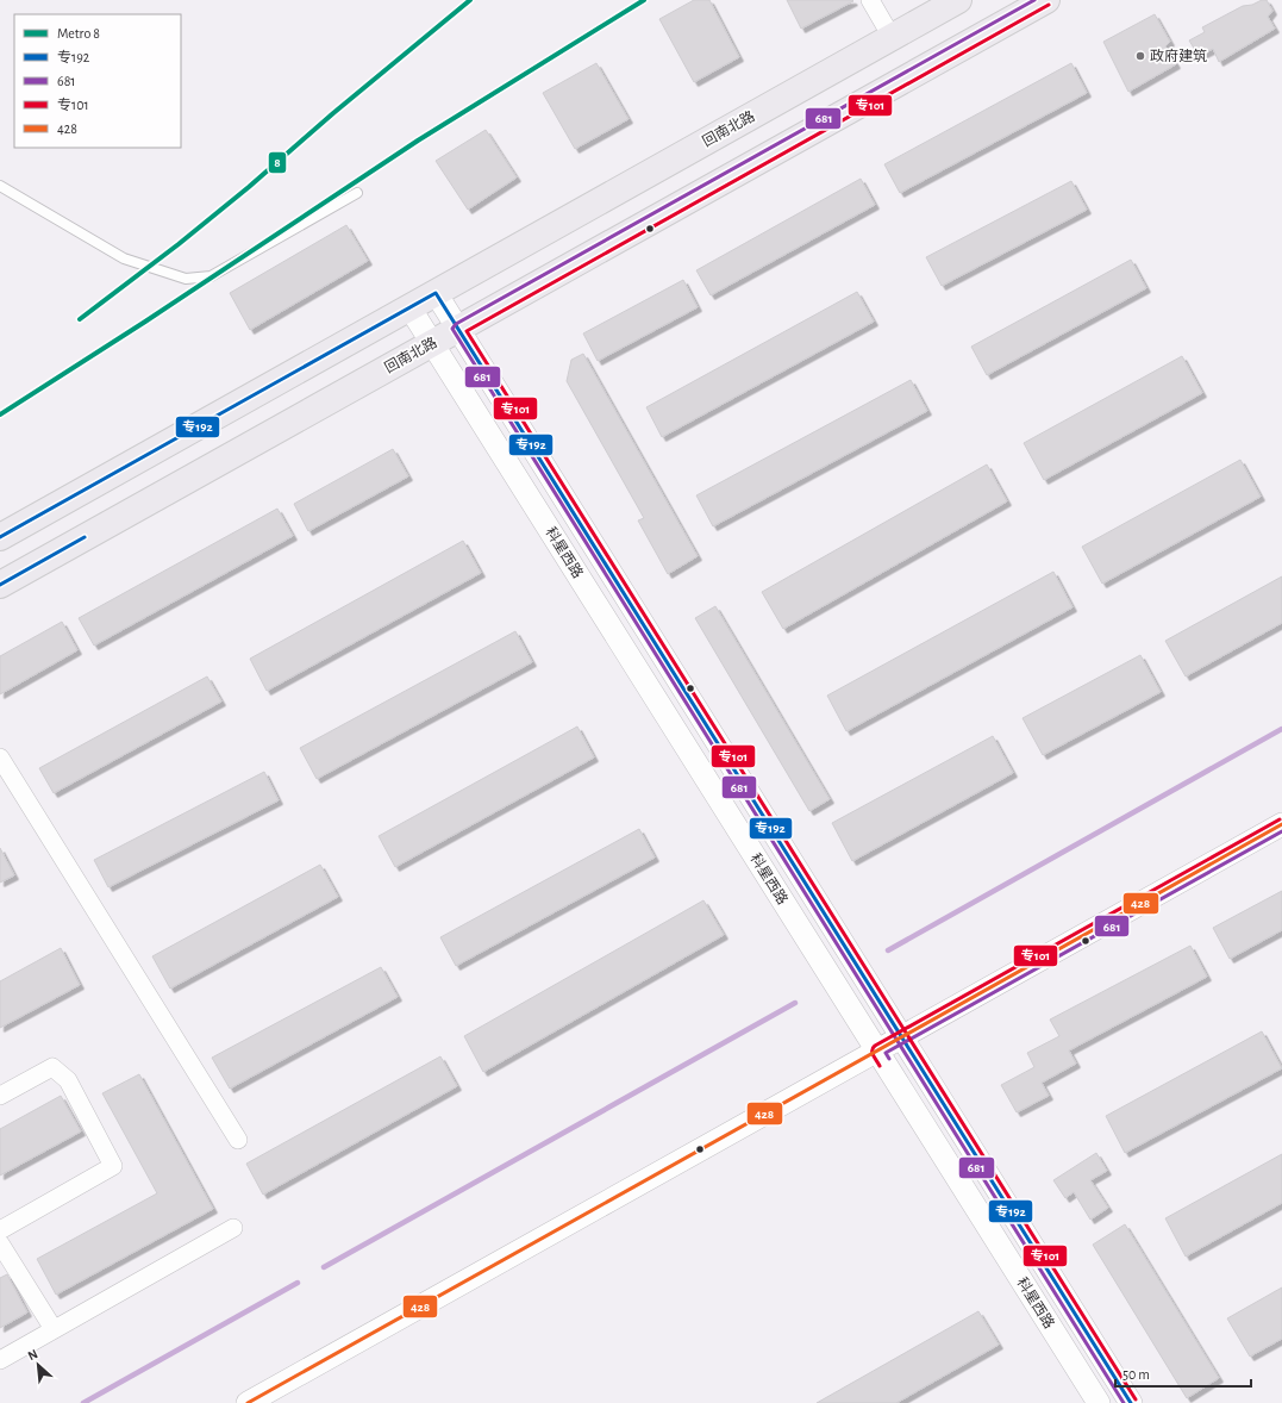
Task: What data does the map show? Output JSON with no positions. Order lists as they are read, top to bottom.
{
  "streets": {
    "main road": ["回南北路"],
    "street": ["科星西路"]
  },
  "crossings": [
    ["回南北路", "科星西路"]
  ],
  "places": ["政府建筑"],
  "lines": [
    "metro line 8",
    "transit line 681",
    "transit line 专101",
    "transit line 专192",
    "transit line 428"
  ],
  "legend": [
    "Metro 8",
    "专192",
    "681",
    "专101",
    "428"
  ],
  "scale_bar": "50 m",
  "north": "top left"
}
